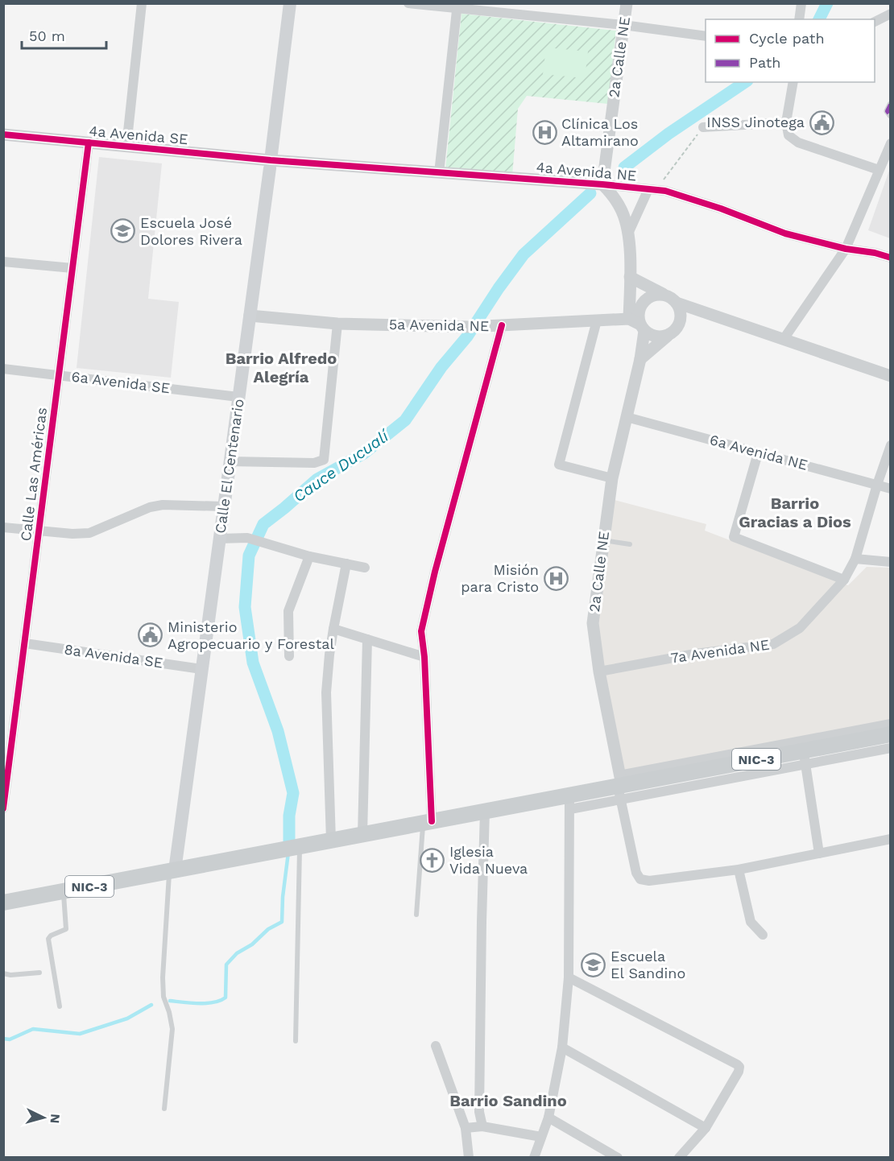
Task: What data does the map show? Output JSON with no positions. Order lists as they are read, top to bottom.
{
  "streets": {
    "main road": ["Calle El Centenario", "NIC-3"],
    "street": [
      "2a Calle NE",
      "4a Avenida SE",
      "4a Avenida NE",
      "5a Avenida NE",
      "6a Avenida SE",
      "6a Avenida NE",
      "Calle Las Américas",
      "7a Avenida NE",
      "8a Avenida SE"
    ]
  },
  "crossings": [
    ["2a Calle NE", "4a Avenida NE"],
    ["2a Calle NE", "5a Avenida NE"],
    ["2a Calle NE", "6a Avenida NE"],
    ["2a Calle NE", "7a Avenida NE"],
    ["2a Calle NE", "NIC-3"],
    ["4a Avenida SE", "4a Avenida NE"],
    ["4a Avenida SE", "Calle El Centenario"],
    ["4a Avenida SE", "Calle Las Américas"],
    ["4a Avenida NE", "Calle El Centenario"],
    ["5a Avenida NE", "Calle El Centenario"],
    ["6a Avenida SE", "Calle El Centenario"],
    ["6a Avenida SE", "Calle Las Américas"],
    ["6a Avenida NE", "7a Avenida NE"],
    ["Calle El Centenario", "8a Avenida SE"],
    ["Calle El Centenario", "NIC-3"],
    ["Calle Las Américas", "8a Avenida SE"]
  ],
  "districts": ["Barrio Alfredo Alegría", "Barrio Gracias a Dios", "Barrio Sandino"],
  "water": ["Cauce Ducualí"],
  "places": {
    "public building": ["INSS Jinotega", "Ministerio Agropecuario y Forestal"],
    "hospital": ["Clínica Los Altamirano", "Misión para Cristo"],
    "school or university": ["Escuela José Dolores Rivera", "Escuela El Sandino"],
    "church": ["Iglesia Vida Nueva"]
  },
  "legend": ["Cycle path", "Path"],
  "scale_bar": "50 m",
  "north": "right"
}
